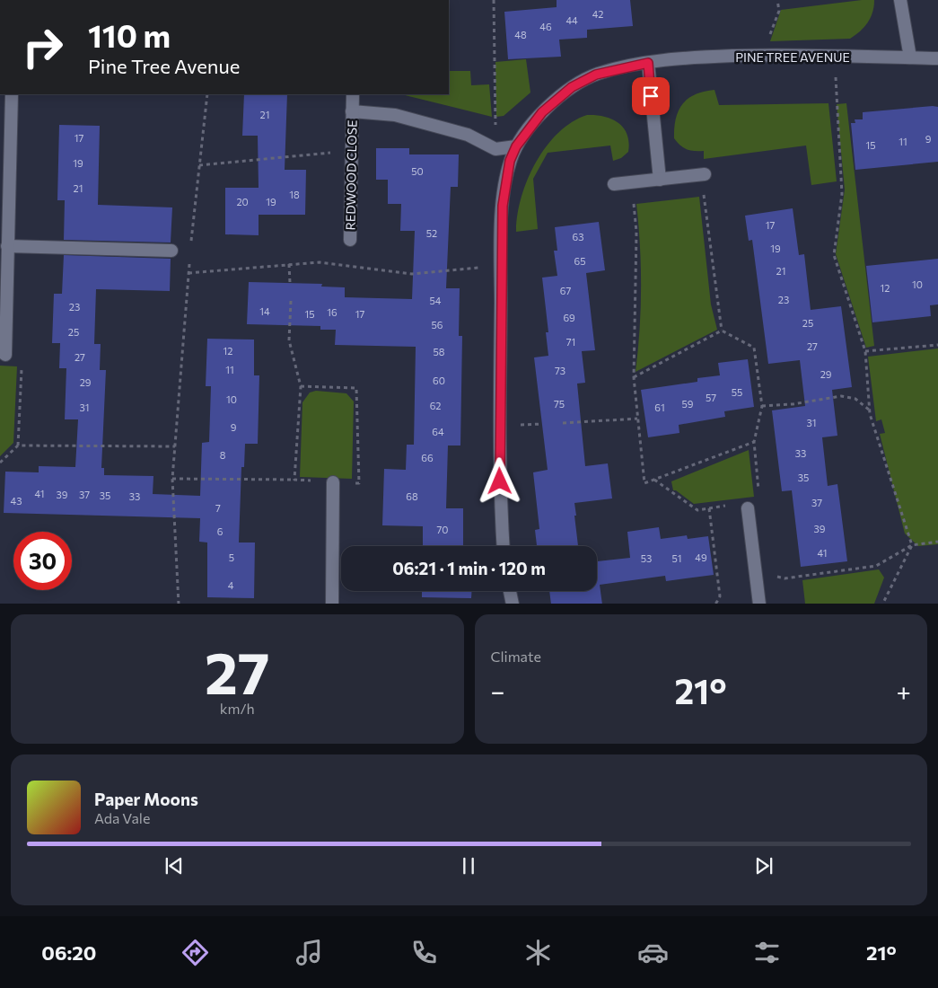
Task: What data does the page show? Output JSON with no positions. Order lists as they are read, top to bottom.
{
  "streets": {
    "street": ["PINE TREE AVENUE", "REDWOOD CLOSE"]
  },
  "house_numbers": [
    "42",
    "44",
    "46",
    "48",
    "21",
    "17",
    "9",
    "11",
    "15",
    "19",
    "50",
    "21",
    "18",
    "20",
    "19",
    "17",
    "52",
    "63",
    "19",
    "65",
    "21",
    "10",
    "12",
    "67",
    "23",
    "54",
    "23",
    "14",
    "16",
    "15",
    "17",
    "69",
    "25",
    "56",
    "25",
    "71",
    "27",
    "12",
    "58",
    "27",
    "11",
    "73",
    "29",
    "60",
    "29",
    "55",
    "57",
    "10",
    "75",
    "59",
    "62",
    "31",
    "61",
    "31",
    "9",
    "64",
    "33",
    "8",
    "66",
    "35",
    "41",
    "39",
    "37",
    "35",
    "33",
    "68",
    "43",
    "37",
    "7",
    "39",
    "70",
    "6",
    "41",
    "5",
    "49",
    "53",
    "51",
    "4"
  ],
  "page": {
    "turn": ["110 m", "Pine Tree Avenue"],
    "limit": "30",
    "trip": "06:21 · 1 min · 120 m",
    "tile": [
      ["27", "km/h"],
      "Climate"
    ],
    "heat": ["−", "21°", "+"],
    "song": ["Paper Moons", "Ada Vale"],
    "tabs": ["06:20", "21°"]
  }
}
